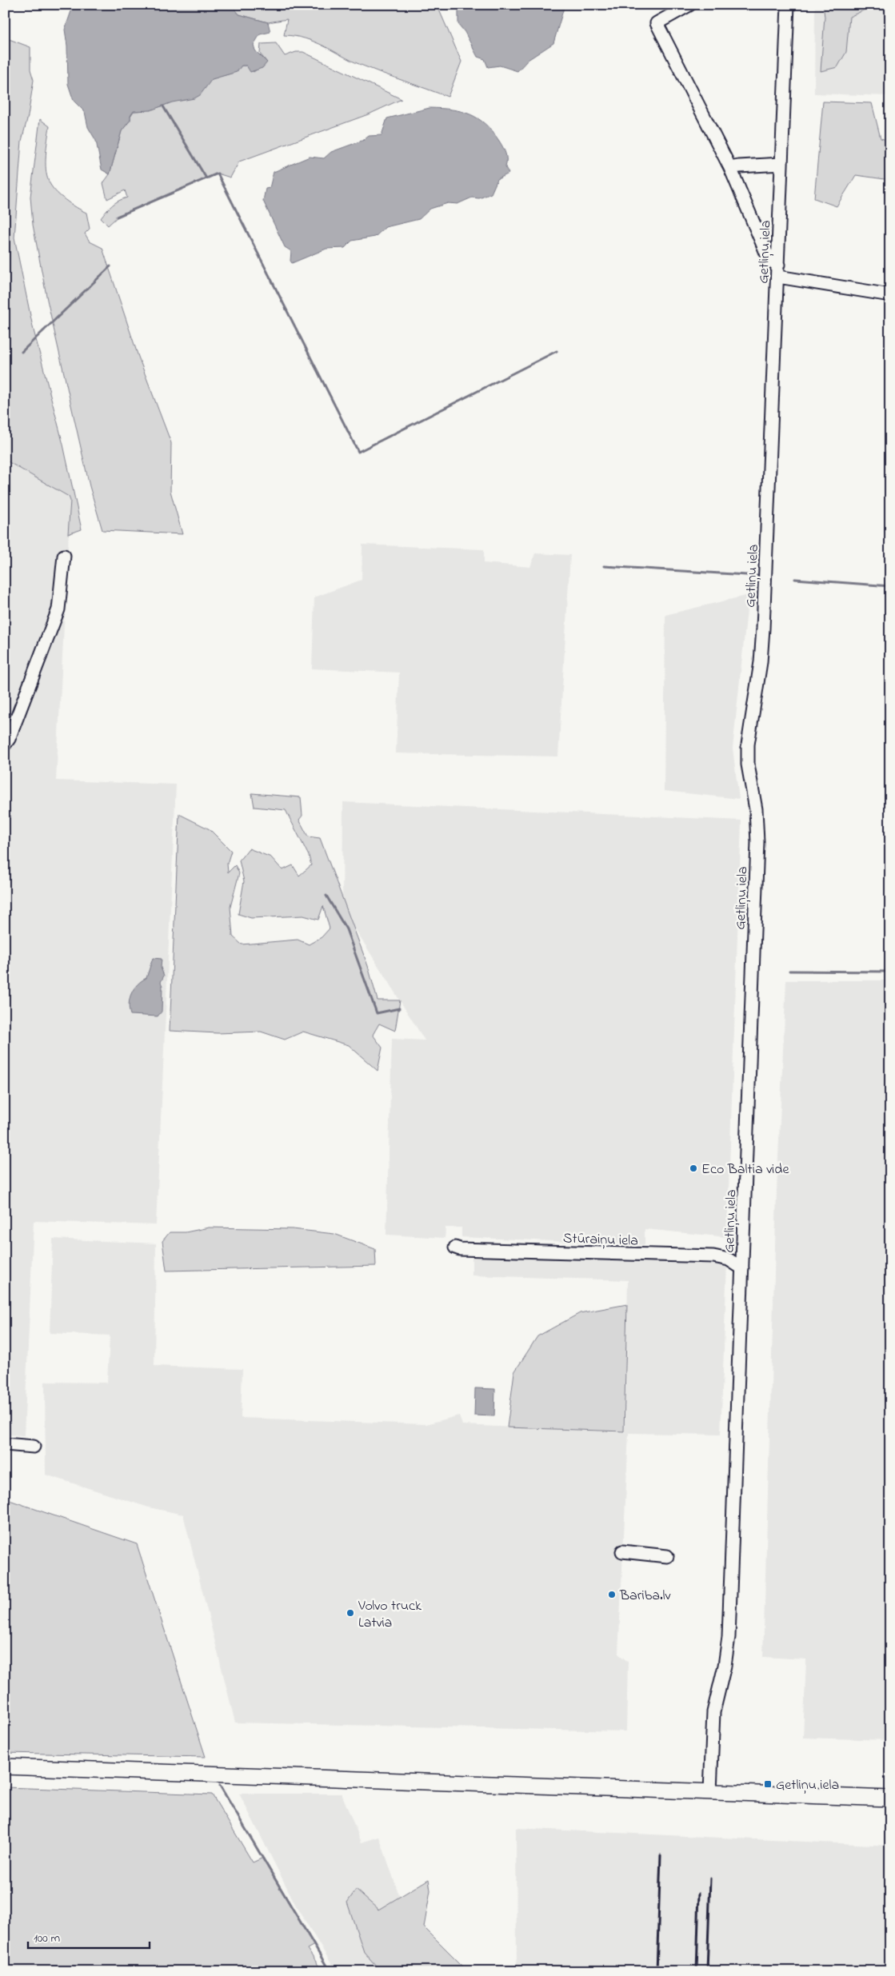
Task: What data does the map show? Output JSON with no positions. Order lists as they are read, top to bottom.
{
  "streets": {
    "street": ["Getliņu iela", "Stūraiņu iela"]
  },
  "crossings": [
    ["Getliņu iela", "Stūraiņu iela"]
  ],
  "places": {
    "other": ["Eco Baltia vide", "Bariba.lv", "Volvo truck Latvia"],
    "transit": ["Getliņu iela"]
  },
  "scale_bar": "100 m"
}
